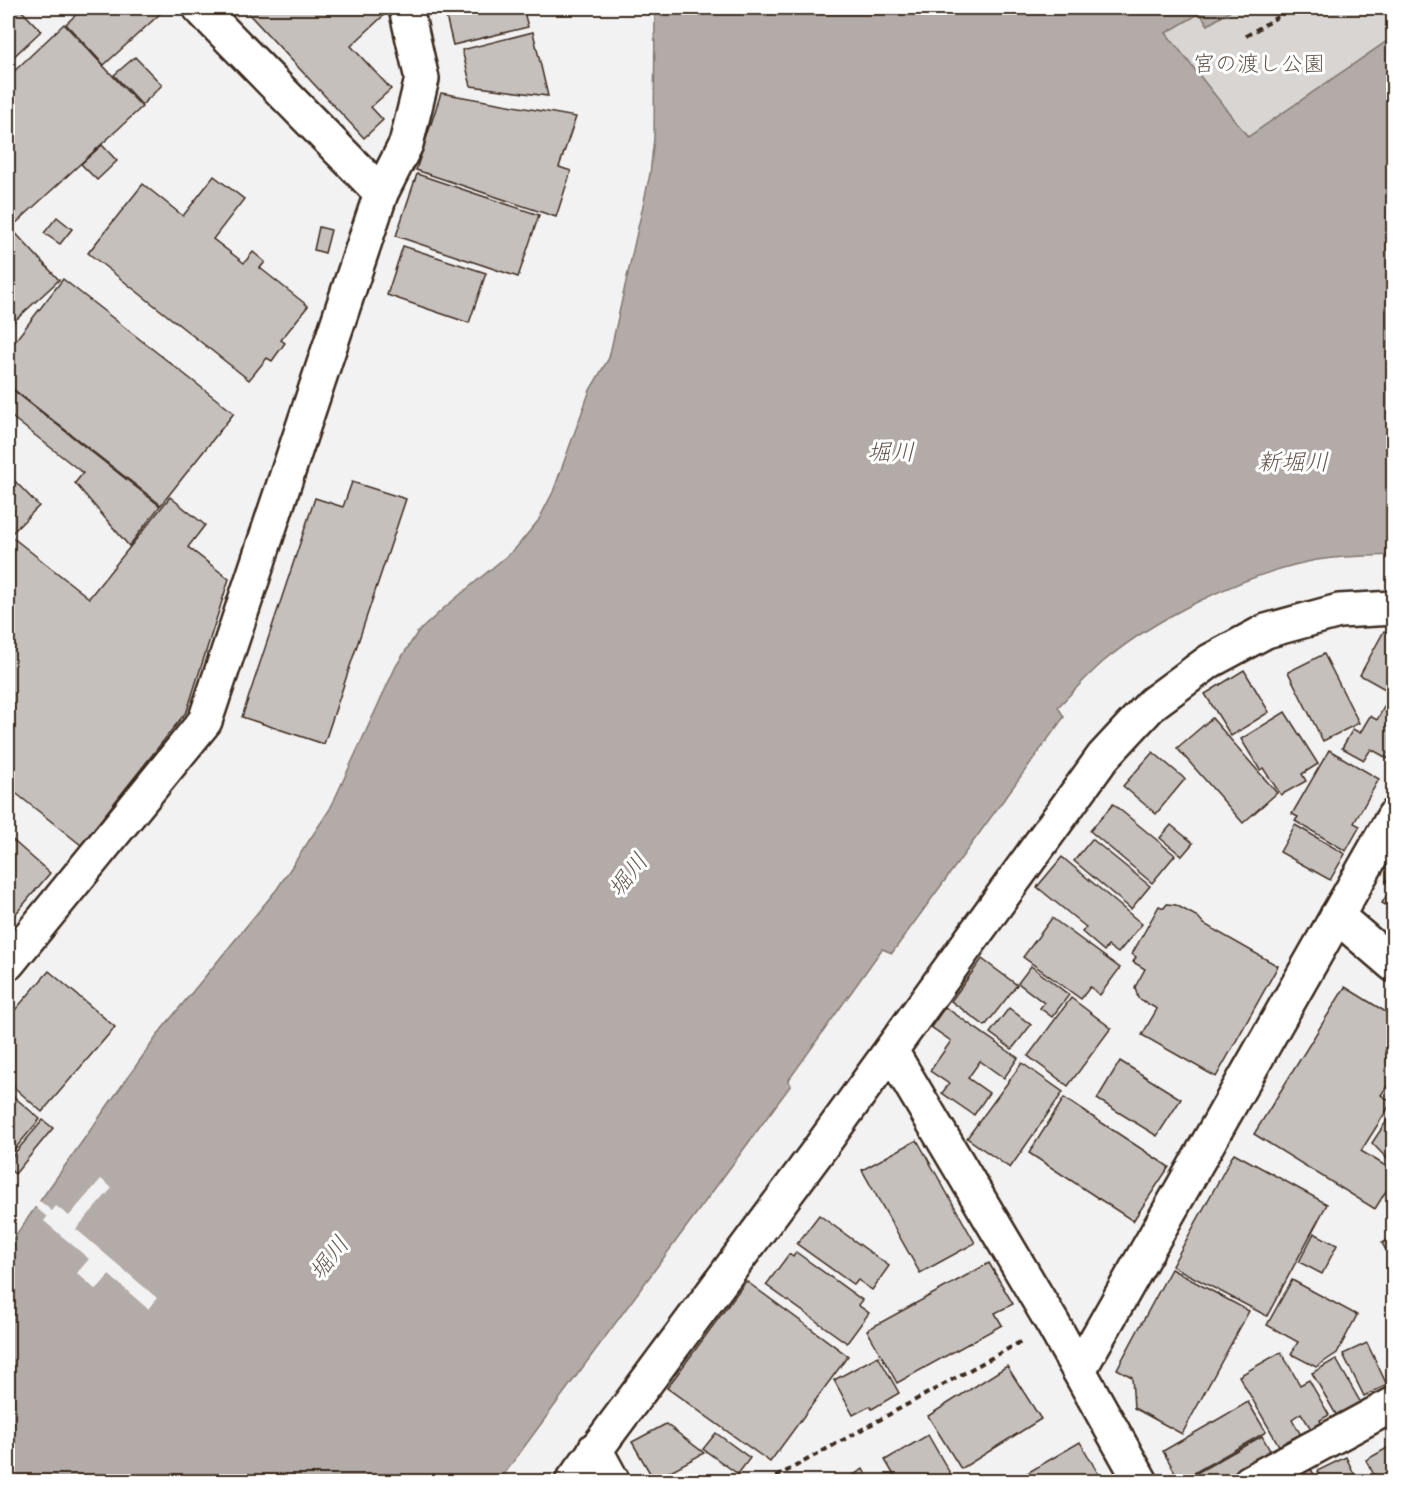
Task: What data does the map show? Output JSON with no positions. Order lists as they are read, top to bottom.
{
  "water": ["堀川", "新堀川"],
  "parks": ["宮の渡し公園"]
}
